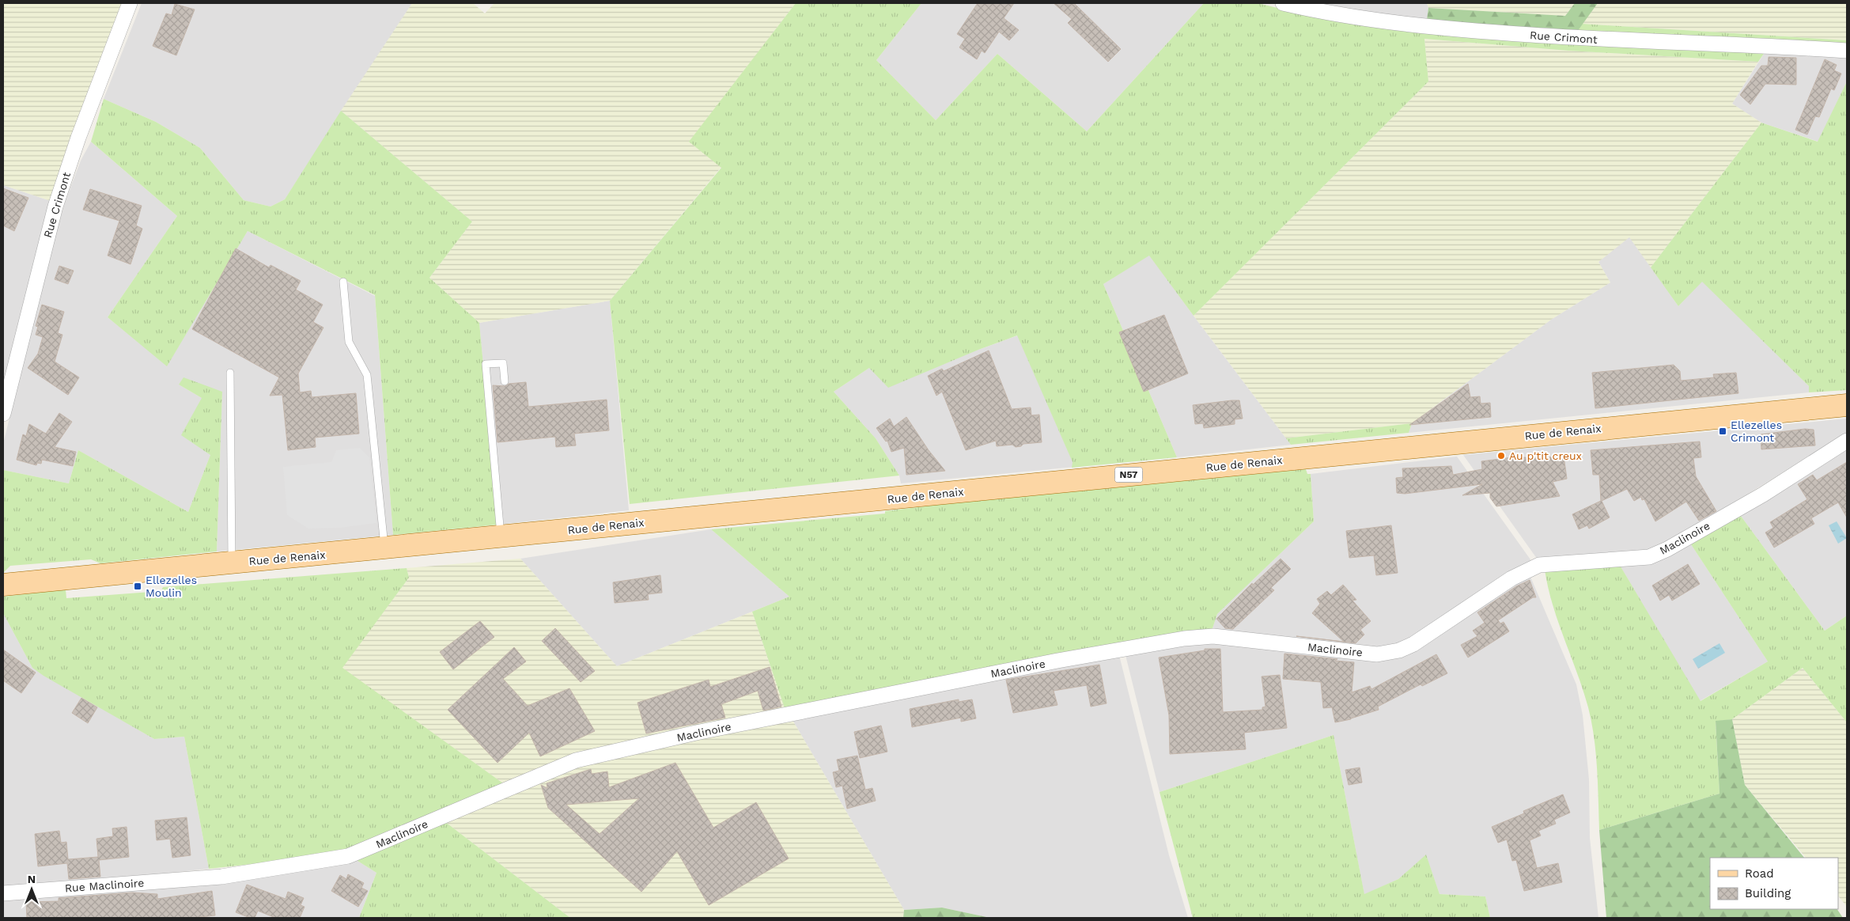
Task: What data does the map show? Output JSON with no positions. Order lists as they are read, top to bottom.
{
  "streets": {
    "main road": ["Rue de Renaix", "N57"],
    "street": ["Rue Crimont", "Maclinoire", "Rue Maclinoire"]
  },
  "crossings": [
    ["Maclinoire", "Rue Maclinoire"]
  ],
  "places": {
    "transit": ["Ellezelles Crimont", "Ellezelles Moulin"],
    "other": ["Au p'tit creux"]
  },
  "legend": ["Road", "Building"],
  "north": "top"
}
